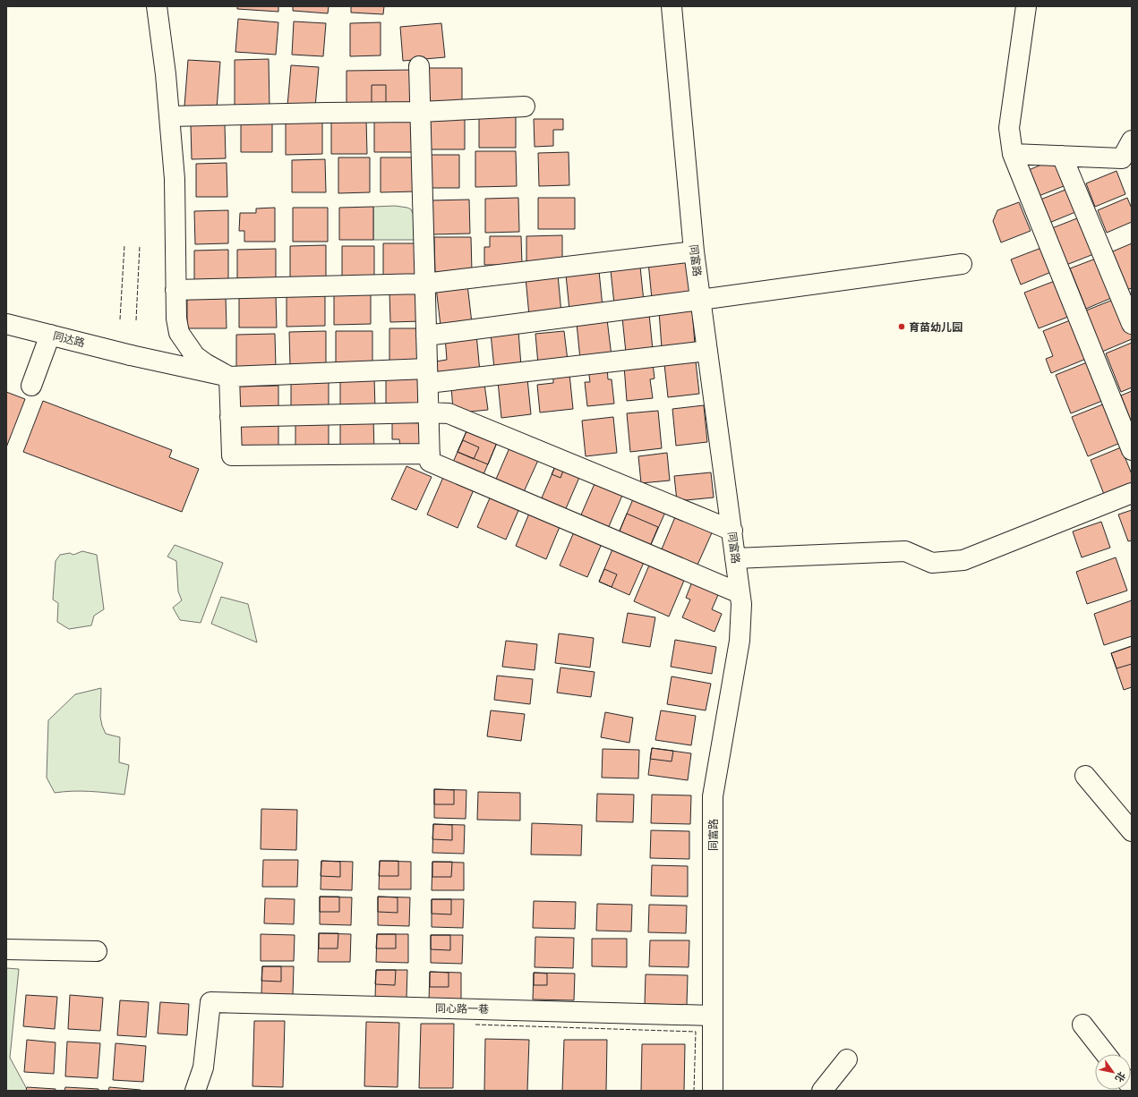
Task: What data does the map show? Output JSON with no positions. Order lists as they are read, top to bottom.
{
  "streets": {
    "street": ["同富路", "同达路", "同心路一巷"]
  },
  "crossings": [
    ["同富路", "同达路"],
    ["同富路", "同心路一巷"]
  ],
  "places": ["育苗幼儿园"],
  "north": "bottom right"
}
